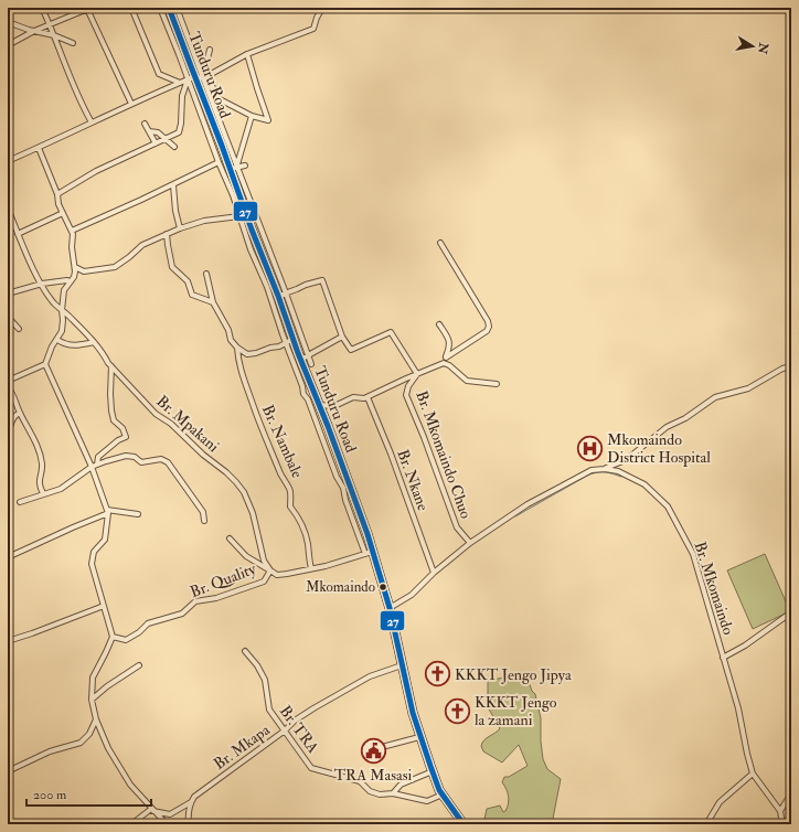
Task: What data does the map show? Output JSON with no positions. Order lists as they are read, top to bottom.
{
  "streets": {
    "highway": ["Tunduru Road"],
    "street": [
      "Br. Mpakani",
      "Br. Nambale",
      "Br. Mkomaindo Chuo",
      "Br. Nkane",
      "Br. Quality",
      "Br. Mkomaindo",
      "Br. TRA",
      "Br. Mkapa"
    ]
  },
  "crossings": [
    ["Tunduru Road", "Br. Quality"],
    ["Tunduru Road", "Br. TRA"],
    ["Tunduru Road", "Br. Mkapa"],
    ["Br. Mpakani", "Br. Quality"],
    ["Br. Nambale", "Br. Quality"],
    ["Br. TRA", "Br. Mkapa"]
  ],
  "places": {
    "hospital": ["Mkomaindo District Hospital"],
    "other": ["Mkomaindo"],
    "church": ["KKKT Jengo Jipya", "KKKT Jengo la zamani"],
    "public building": ["TRA Masasi"]
  },
  "lines": ["transit line 27"],
  "scale_bar": "200 m",
  "north": "right"
}
